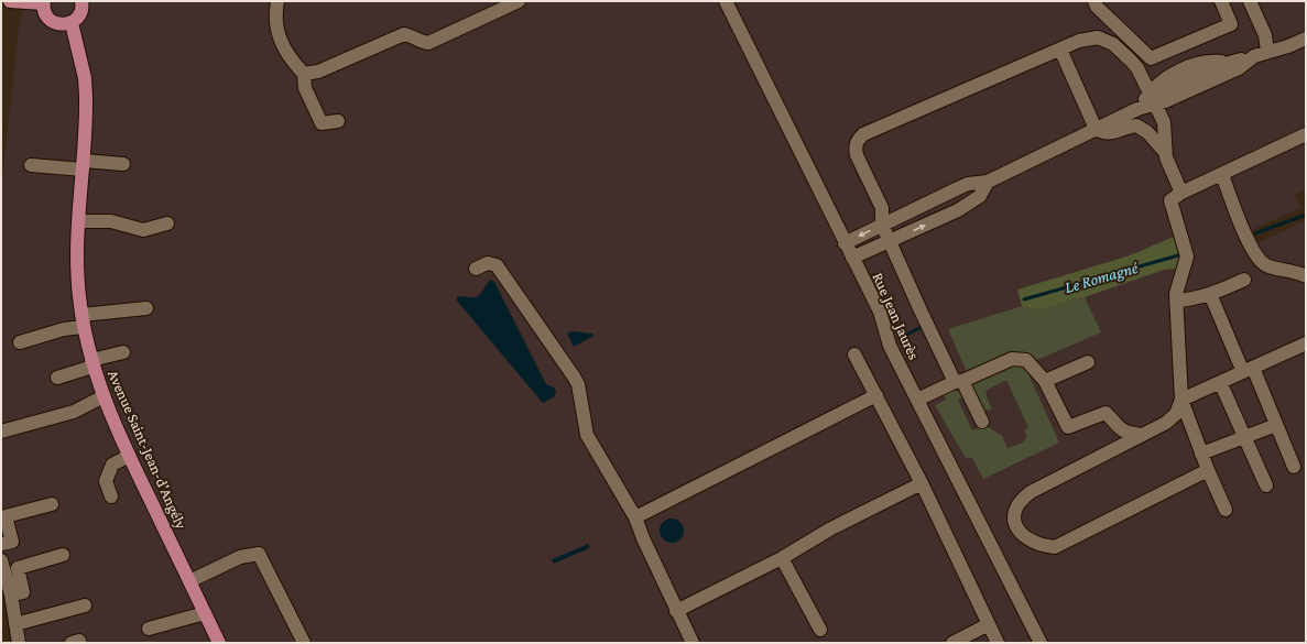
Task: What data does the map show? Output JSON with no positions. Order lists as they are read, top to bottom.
{
  "streets": {
    "main road": ["Avenue Saint-Jean-d'Angély"],
    "street": ["Rue Jean Jaurès"]
  },
  "water": ["Le Romagné"]
}
